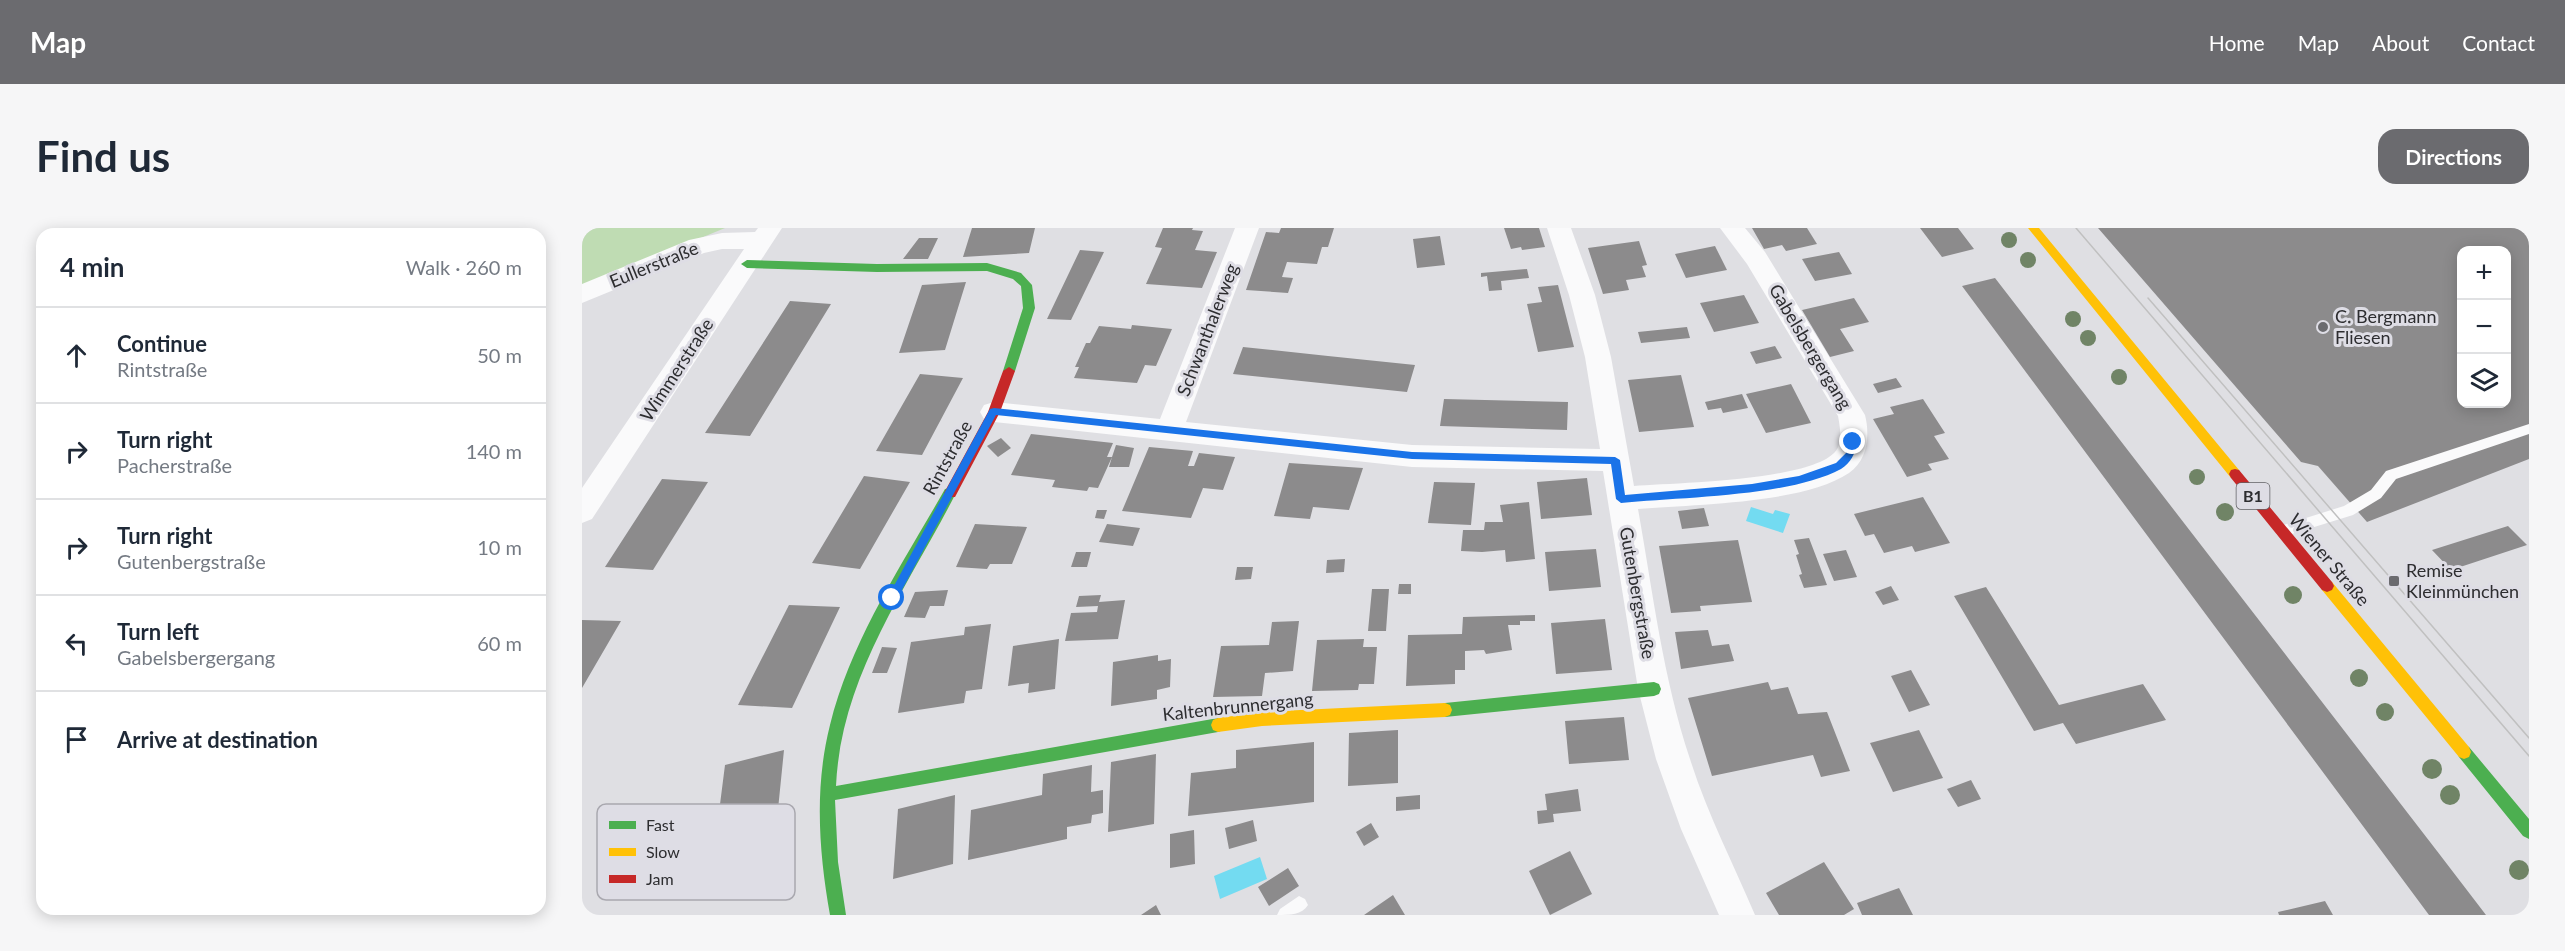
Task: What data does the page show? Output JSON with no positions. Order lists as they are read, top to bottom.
{
  "streets": {
    "street": [
      "Eullerstraße",
      "Schwanthalerweg",
      "Gabelsbergergang",
      "Wimmerstraße",
      "Rintstraße",
      "B1",
      "Wiener Straße",
      "Gutenbergstraße",
      "Kaltenbrunnergang"
    ]
  },
  "crossings": [
    ["Eullerstraße", "Wimmerstraße"],
    ["Gabelsbergergang", "Gutenbergstraße"],
    ["Wimmerstraße", "Rintstraße"],
    ["Rintstraße", "Kaltenbrunnergang"],
    ["Gutenbergstraße", "Kaltenbrunnergang"]
  ],
  "places": {
    "other": ["C. Bergmann Fliesen"],
    "transit": ["Remise Kleinmünchen"]
  },
  "legend": ["Fast", "Slow", "Jam"],
  "page": {
    "header": "Map",
    "nav": [
      "Home",
      "Map",
      "About",
      "Contact"
    ],
    "buttons": "Directions",
    "title": "Find us",
    "heading": ["4 min", "Walk · 260 m"],
    "map_buttons": ["+", "−"],
    "list": [
      ["Continue", "Rintstraße", "50 m"],
      ["Turn right", "Pacherstraße", "140 m"],
      ["Turn right", "Gutenbergstraße", "10 m"],
      ["Turn left", "Gabelsbergergang", "60 m"],
      "Arrive at destination"
    ]
  }
}
